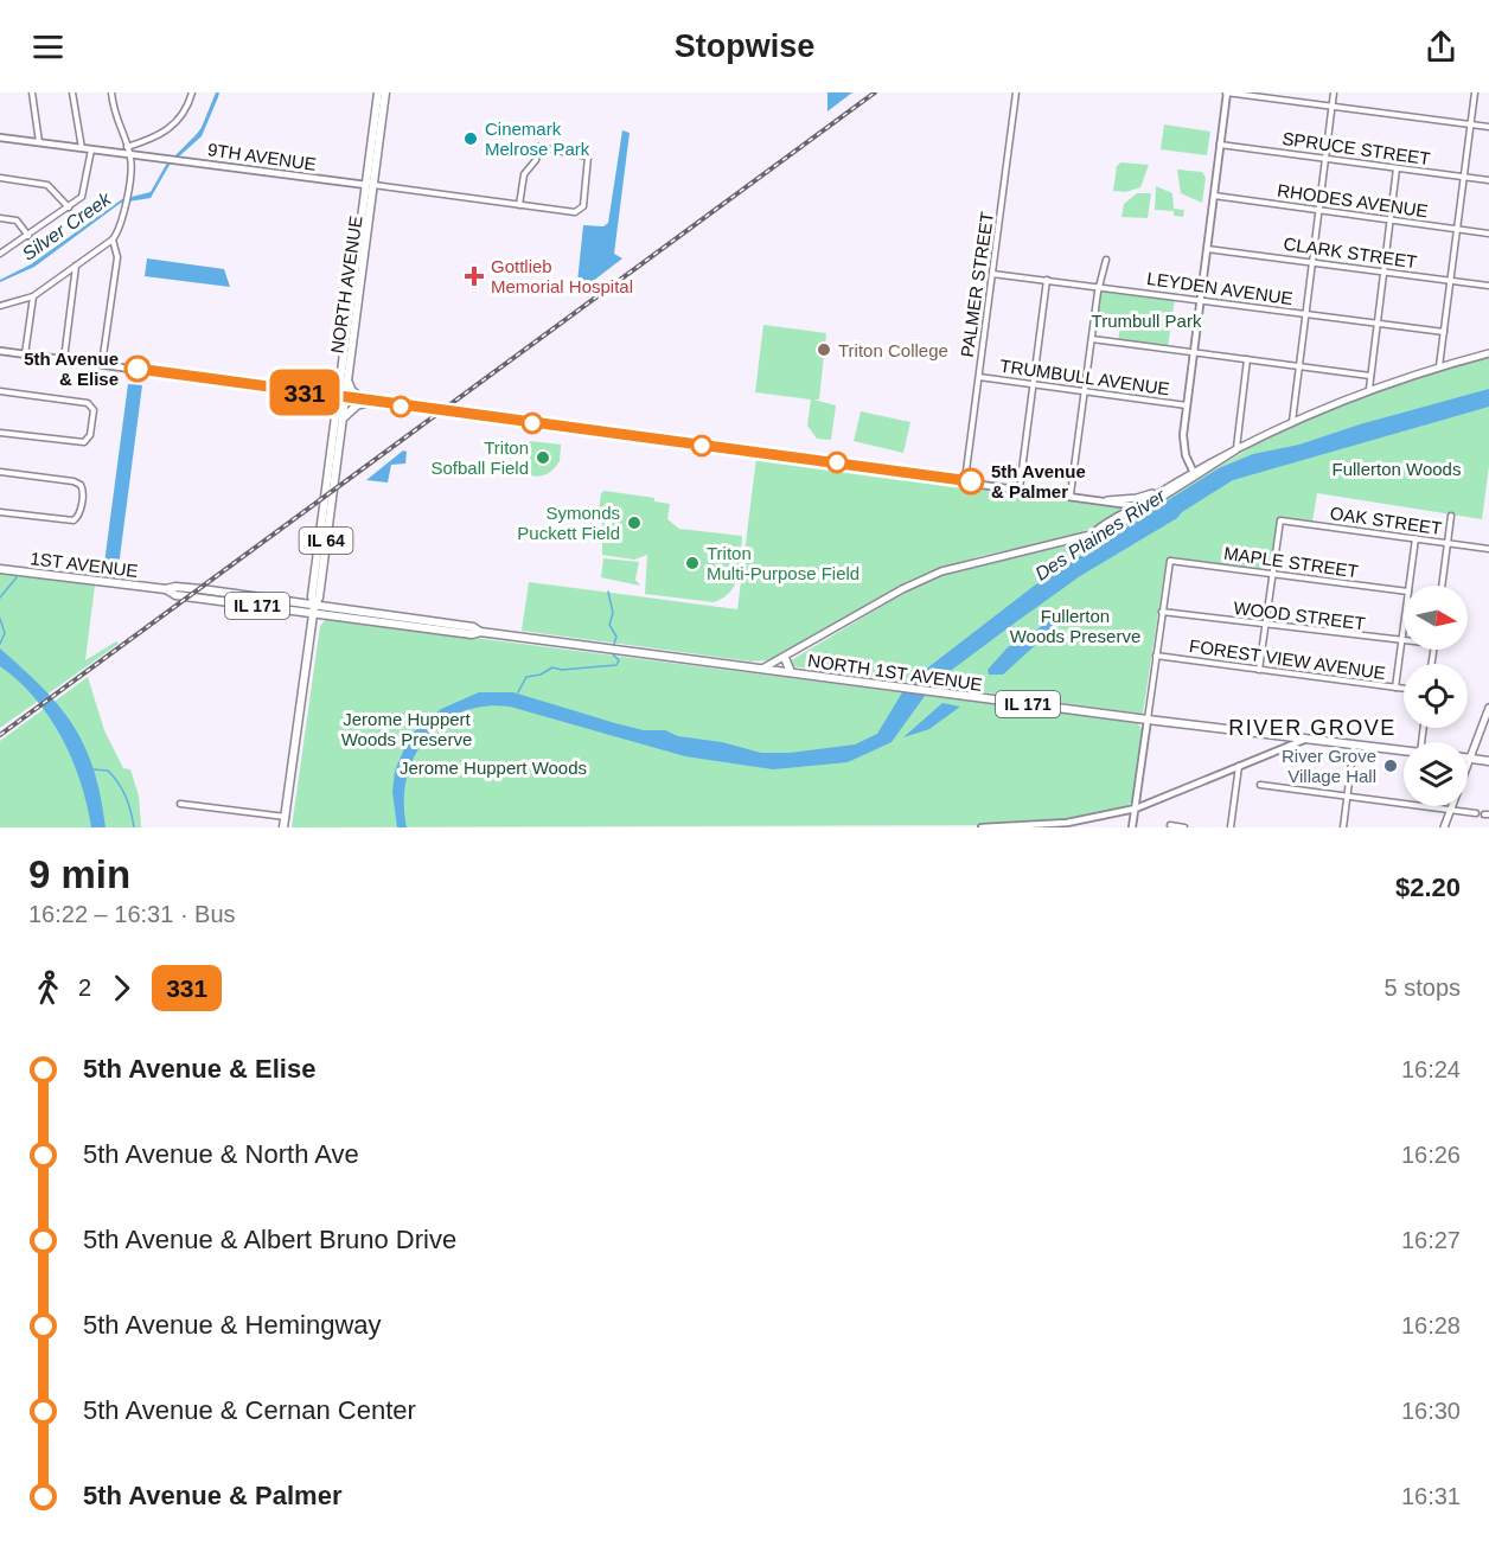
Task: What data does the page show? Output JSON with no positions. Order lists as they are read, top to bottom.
{
  "streets": {
    "main road": [
      "NORTH AVENUE",
      "IL 64",
      "1ST AVENUE",
      "IL 171",
      "NORTH 1ST AVENUE"
    ],
    "street": [
      "SPRUCE STREET",
      "9TH AVENUE",
      "RHODES AVENUE",
      "CLARK STREET",
      "PALMER STREET",
      "LEYDEN AVENUE",
      "TRUMBULL AVENUE",
      "OAK STREET",
      "MAPLE STREET",
      "WOOD STREET",
      "FOREST VIEW AVENUE"
    ]
  },
  "crossings": [
    ["9TH AVENUE", "NORTH AVENUE"],
    ["NORTH AVENUE", "1ST AVENUE"],
    ["NORTH AVENUE", "NORTH 1ST AVENUE"],
    ["PALMER STREET", "LEYDEN AVENUE"],
    ["PALMER STREET", "TRUMBULL AVENUE"],
    ["OAK STREET", "MAPLE STREET"],
    ["MAPLE STREET", "WOOD STREET"],
    ["1ST AVENUE", "NORTH 1ST AVENUE"],
    ["IL 171", "NORTH 1ST AVENUE"]
  ],
  "districts": ["RIVER GROVE"],
  "water": ["Silver Creek", "Des Plaines River"],
  "parks": [
    "Trumbull Park",
    "Fullerton Woods",
    "Fullerton Woods Preserve",
    "Jerome Huppert Woods Preserve",
    "Jerome Huppert Woods"
  ],
  "places": {
    "other": [
      "Cinemark Melrose Park",
      "Triton College",
      "5th Avenue & Elise",
      "Triton Sofball Field",
      "5th Avenue & Palmer",
      "Symonds Puckett Field",
      "Triton Multi-Purpose Field",
      "River Grove Village Hall"
    ],
    "health": ["Gottlieb Memorial Hospital"]
  },
  "lines": ["bus line 331"],
  "north": "right",
  "page": {
    "header": "Stopwise",
    "on_map": "331",
    "heading": ["9 min", "16:22 – 16:31 · Bus", "$2.20"],
    "legs": ["2", "331", "5 stops"],
    "list": [
      {
        "name": "5th Avenue & Elise",
        "value": "16:24"
      },
      {
        "name": "5th Avenue & North Ave",
        "value": "16:26"
      },
      {
        "name": "5th Avenue & Albert Bruno Drive",
        "value": "16:27"
      },
      {
        "name": "5th Avenue & Hemingway",
        "value": "16:28"
      },
      {
        "name": "5th Avenue & Cernan Center",
        "value": "16:30"
      },
      {
        "name": "5th Avenue & Palmer",
        "value": "16:31"
      }
    ]
  }
}
